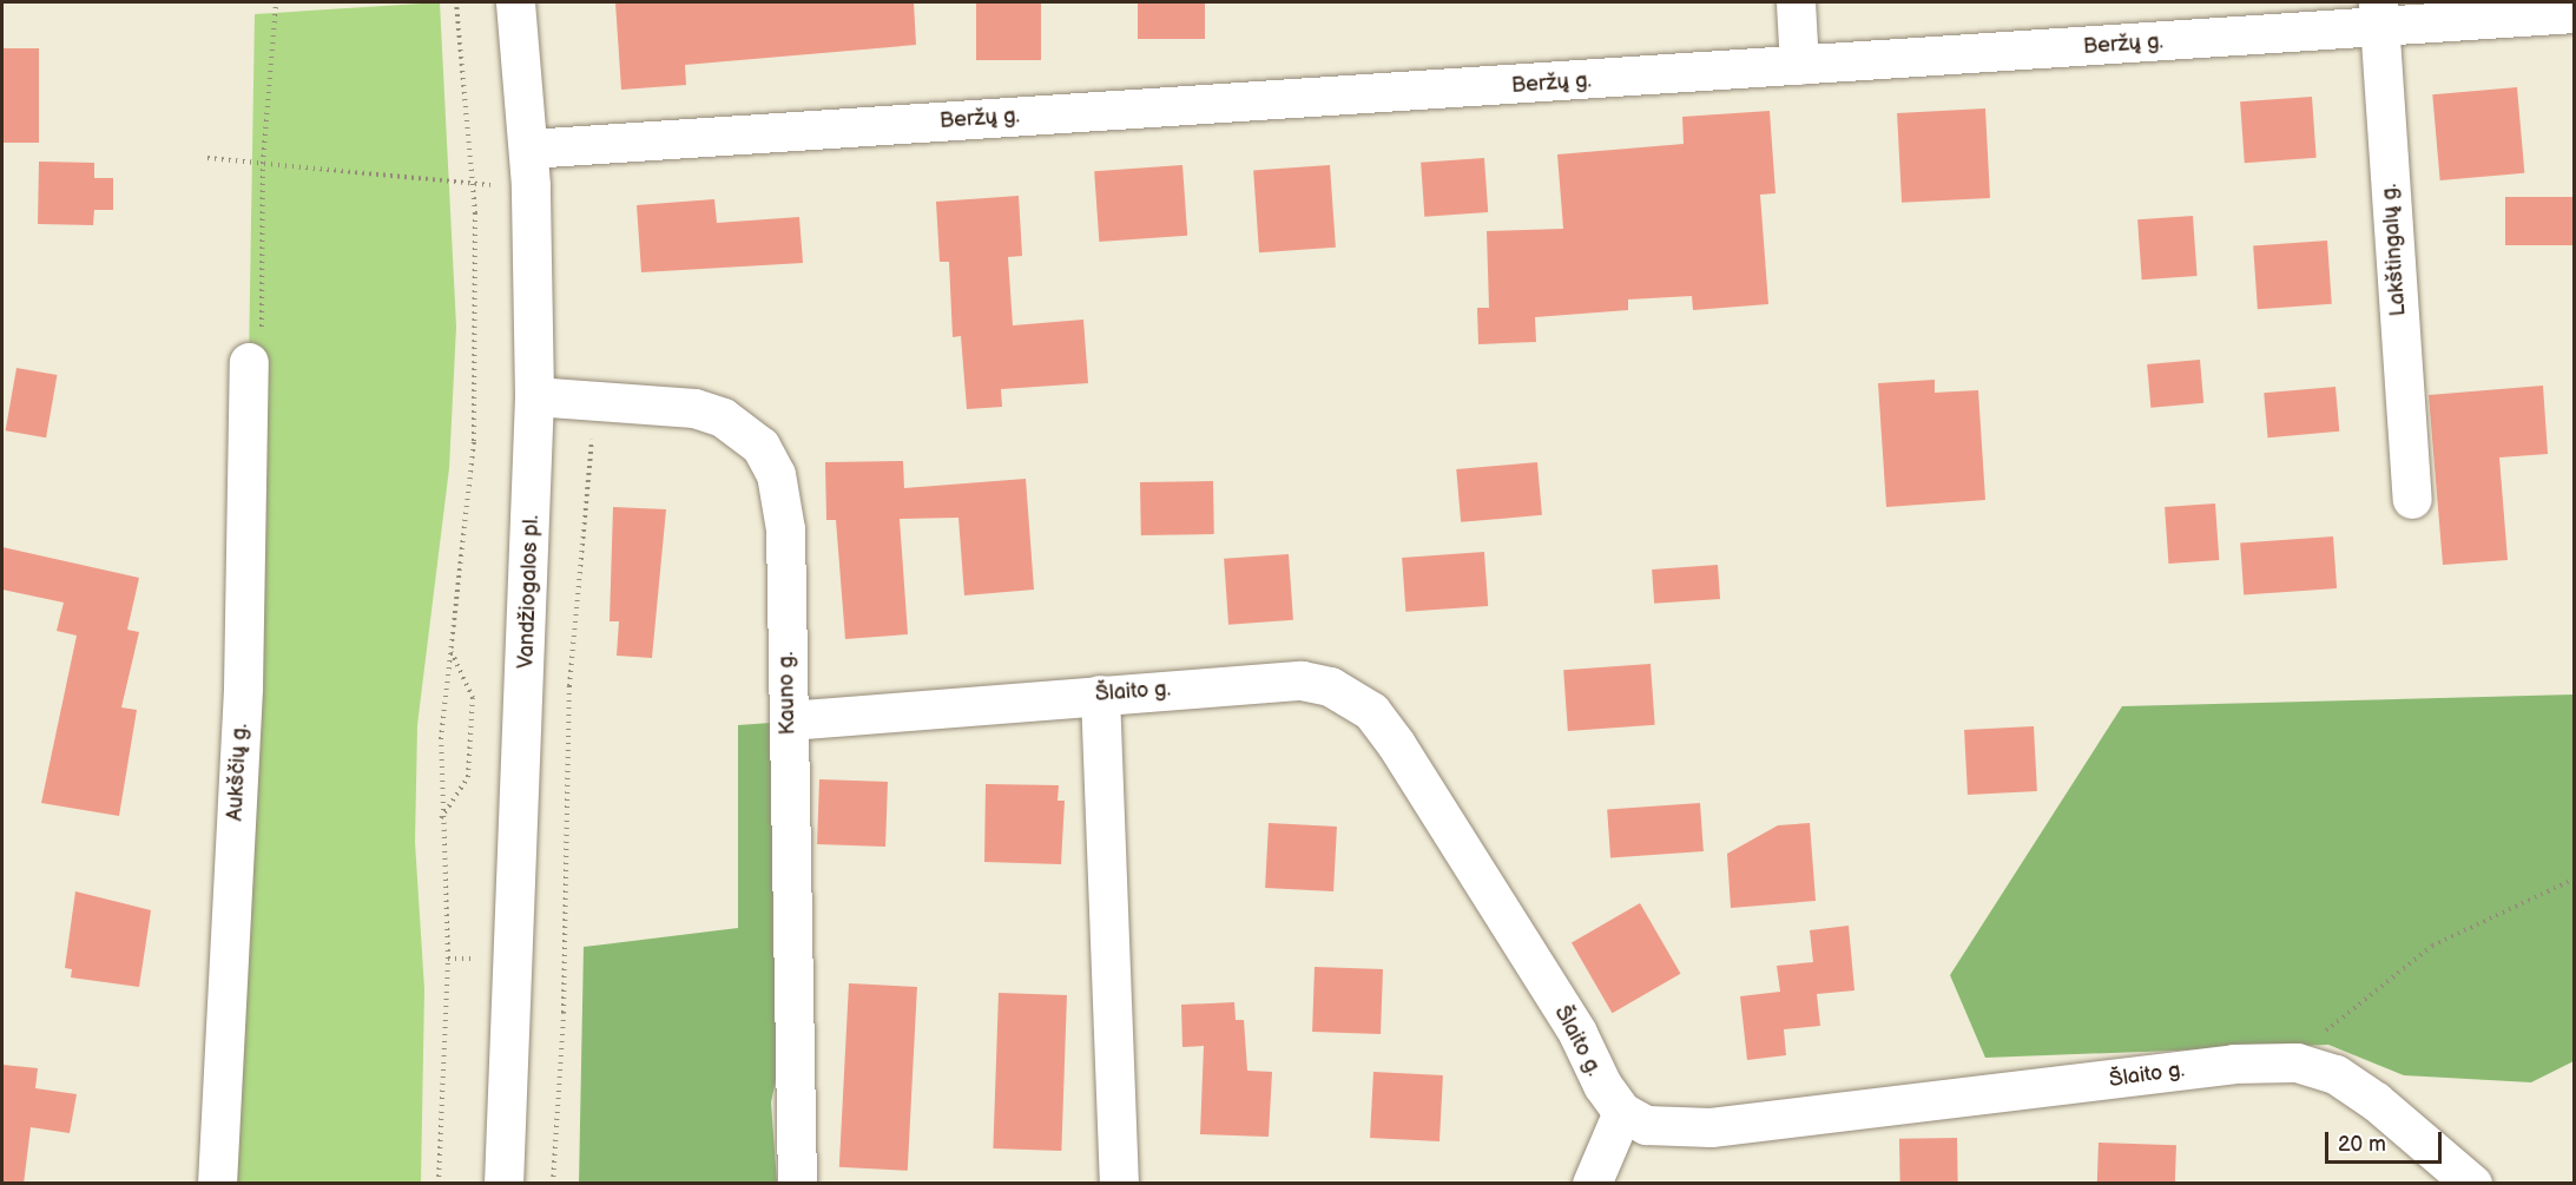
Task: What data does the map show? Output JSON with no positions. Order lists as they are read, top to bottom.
{
  "streets": {
    "street": [
      "Beržų g.",
      "Lakštingalų g.",
      "Vandžiogalos pl.",
      "Šlaito g.",
      "Kauno g.",
      "Aukščių g."
    ]
  },
  "crossings": [
    ["Beržų g.", "Lakštingalų g."],
    ["Beržų g.", "Vandžiogalos pl."],
    ["Vandžiogalos pl.", "Kauno g."],
    ["Šlaito g.", "Kauno g."]
  ],
  "scale_bar": "20 m"
}
